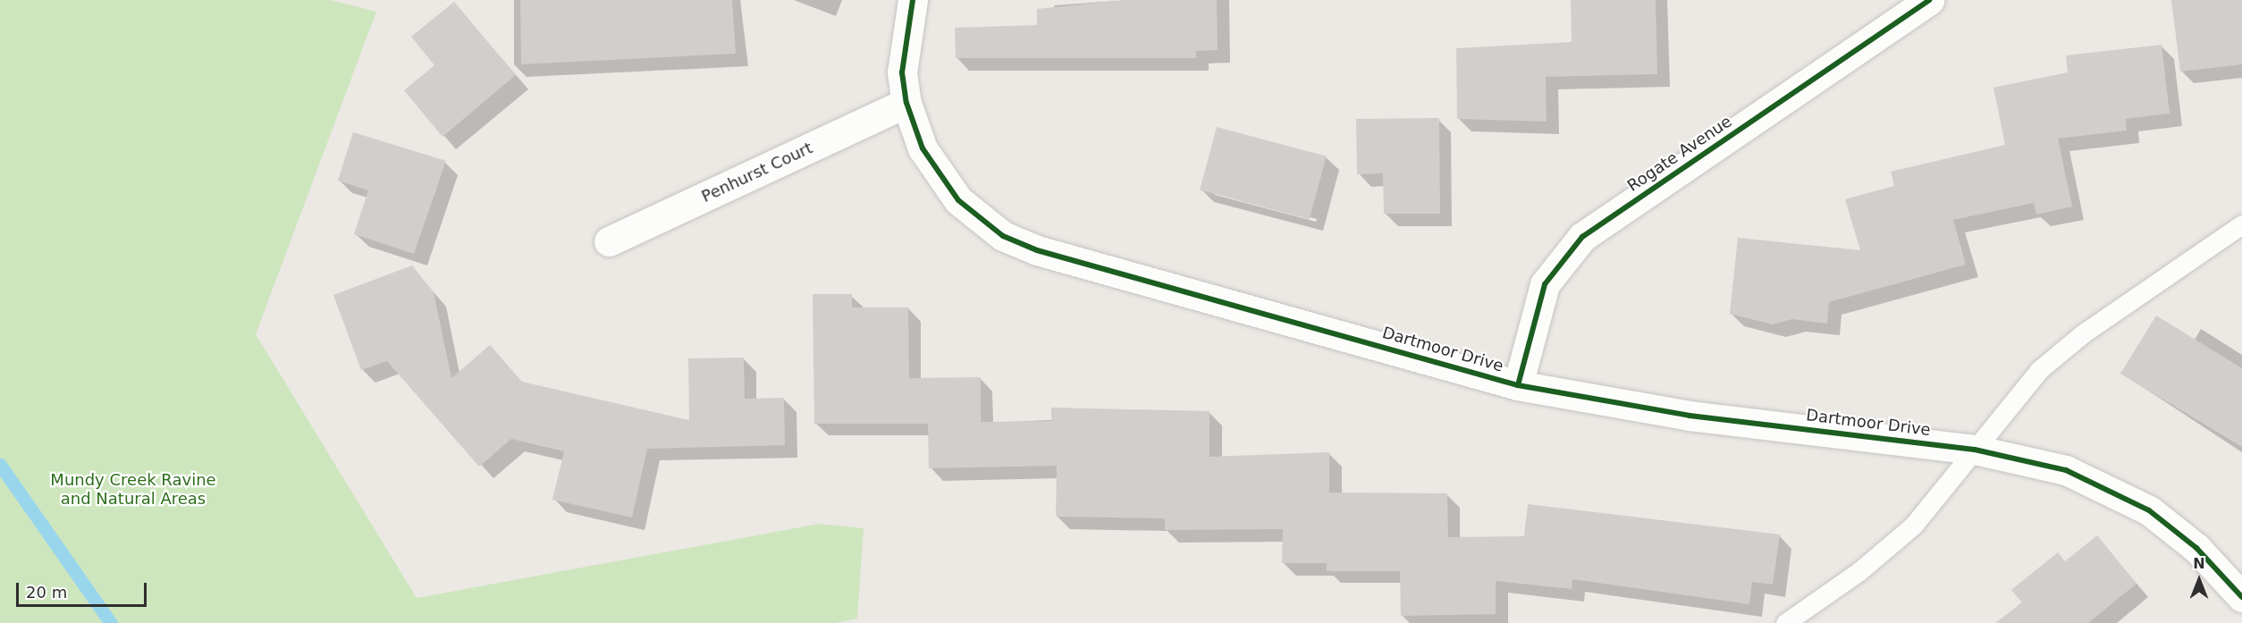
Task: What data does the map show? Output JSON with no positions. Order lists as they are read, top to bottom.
{
  "streets": {
    "street": ["Rogate Avenue", "Penhurst Court", "Dartmoor Drive"]
  },
  "crossings": [
    ["Rogate Avenue", "Dartmoor Drive"],
    ["Penhurst Court", "Dartmoor Drive"]
  ],
  "parks": ["Mundy Creek Ravine and Natural Areas"],
  "scale_bar": "20 m",
  "north": "top"
}
